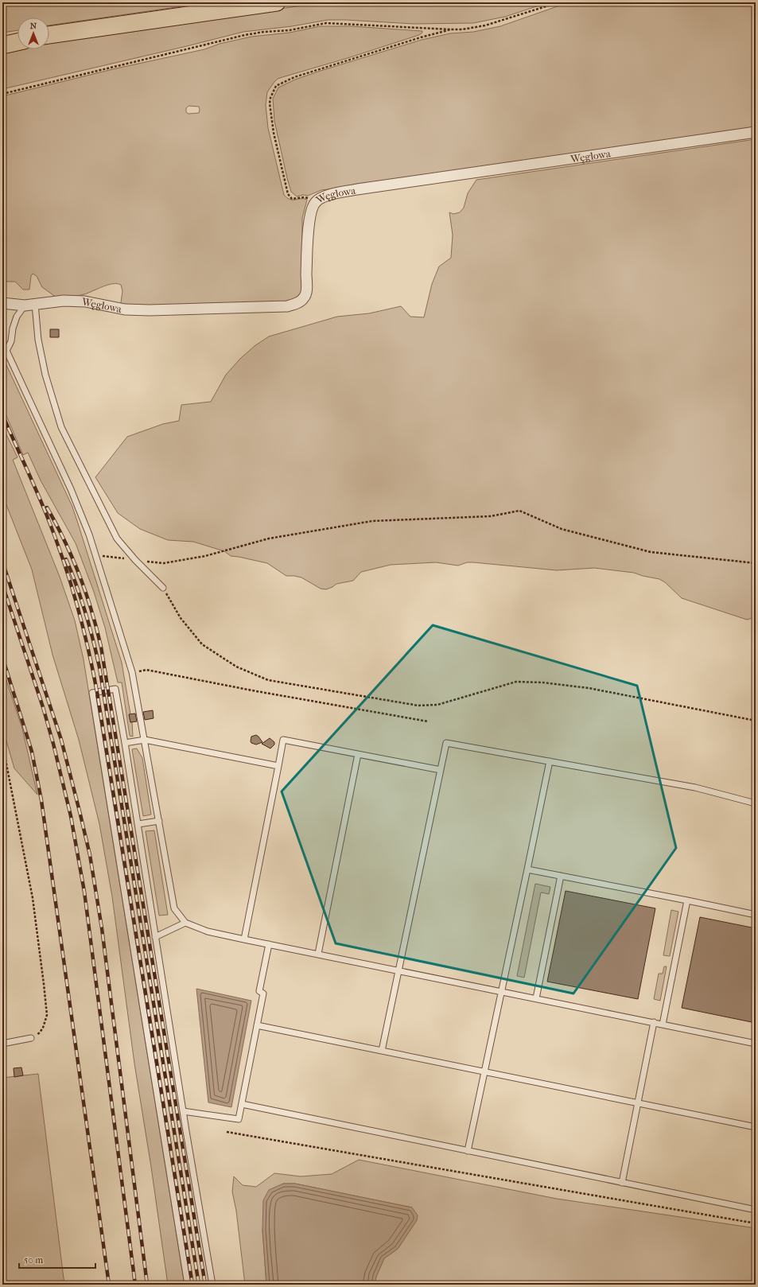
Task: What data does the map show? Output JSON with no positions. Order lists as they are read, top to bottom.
{
  "streets": {
    "street": ["Węglowa"]
  },
  "scale_bar": "50 m",
  "north": "top"
}
